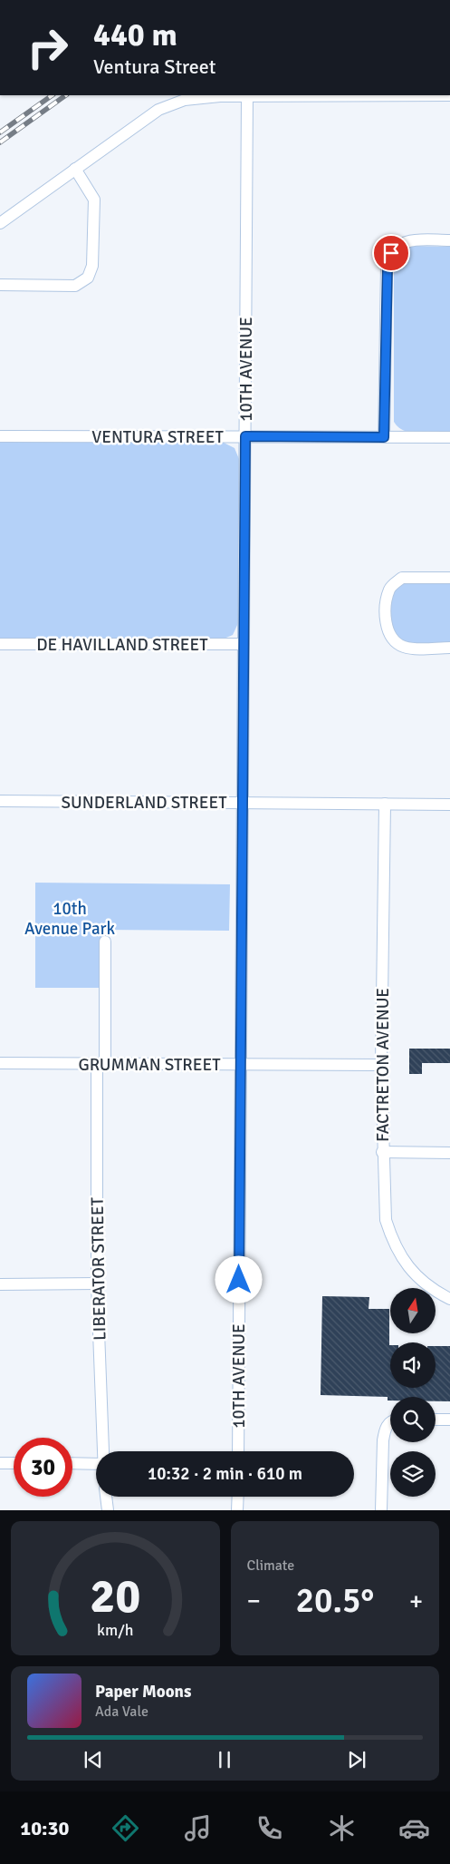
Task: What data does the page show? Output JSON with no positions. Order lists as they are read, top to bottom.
{
  "streets": {
    "street": [
      "10TH AVENUE",
      "VENTURA STREET",
      "DE HAVILLAND STREET",
      "SUNDERLAND STREET",
      "GRUMMAN STREET",
      "FACTRETON AVENUE",
      "LIBERATOR STREET"
    ]
  },
  "crossings": [
    ["10TH AVENUE", "VENTURA STREET"],
    ["10TH AVENUE", "DE HAVILLAND STREET"],
    ["10TH AVENUE", "SUNDERLAND STREET"],
    ["10TH AVENUE", "GRUMMAN STREET"],
    ["SUNDERLAND STREET", "FACTRETON AVENUE"],
    ["GRUMMAN STREET", "FACTRETON AVENUE"],
    ["GRUMMAN STREET", "LIBERATOR STREET"]
  ],
  "parks": ["10th Avenue Park"],
  "north": "top",
  "page": {
    "turn": ["440 m", "Ventura Street"],
    "limit": "30",
    "trip": "10:32 · 2 min · 610 m",
    "tile": "Climate",
    "heat": ["−", "20.5°", "+"],
    "song": ["Paper Moons", "Ada Vale"],
    "tabs": "10:30",
    "gauge": ["20", "km/h"]
  }
}
